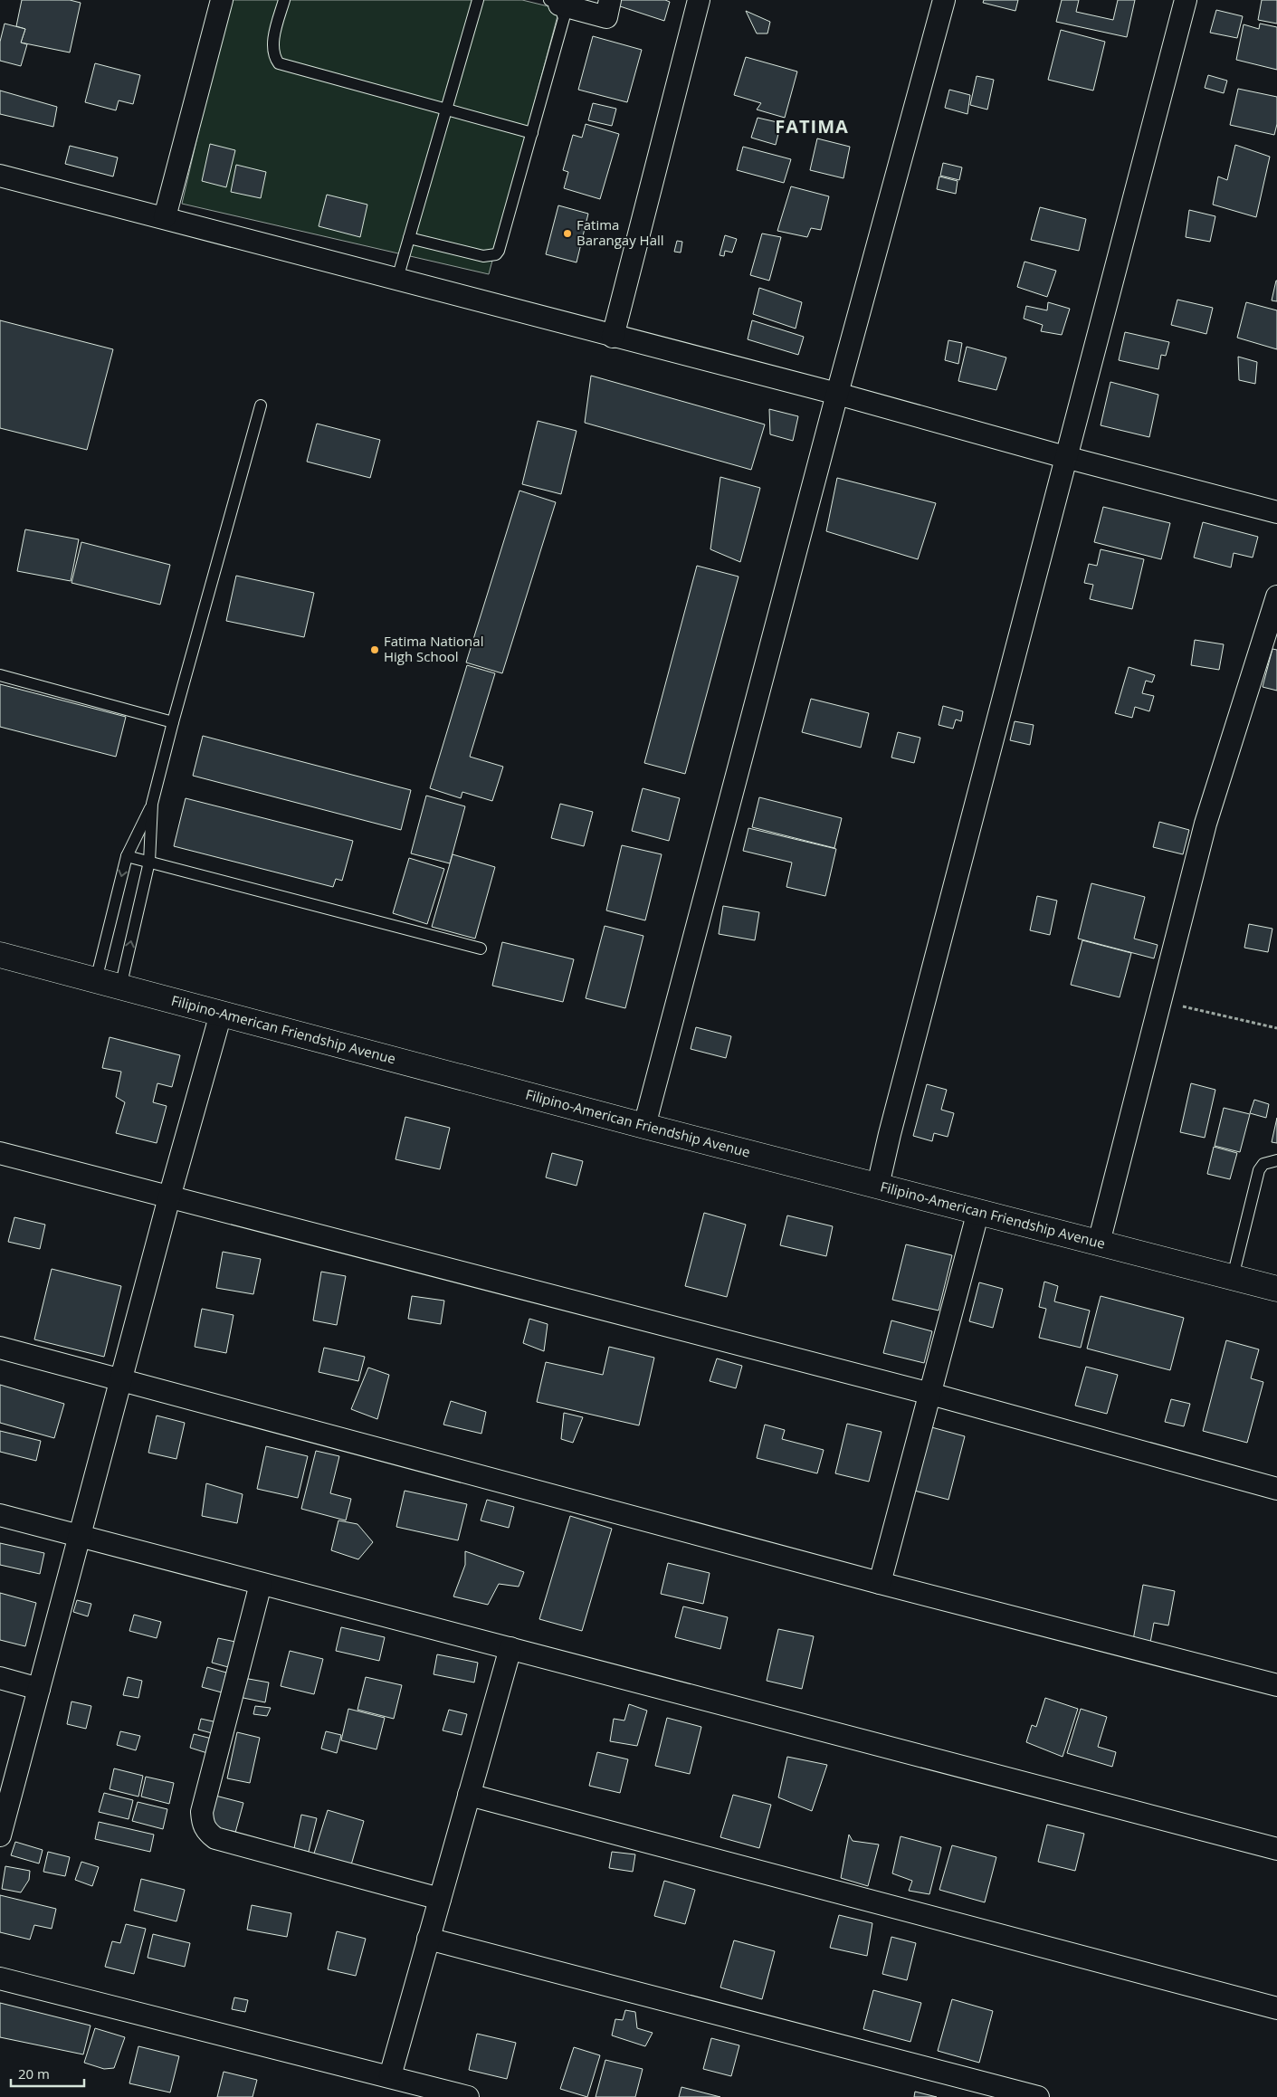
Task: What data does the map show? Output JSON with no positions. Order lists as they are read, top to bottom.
{
  "streets": {
    "main road": ["Filipino-American Friendship Avenue"]
  },
  "districts": ["FATIMA"],
  "places": ["Fatima Barangay Hall", "Fatima National High School"],
  "scale_bar": "20 m"
}
